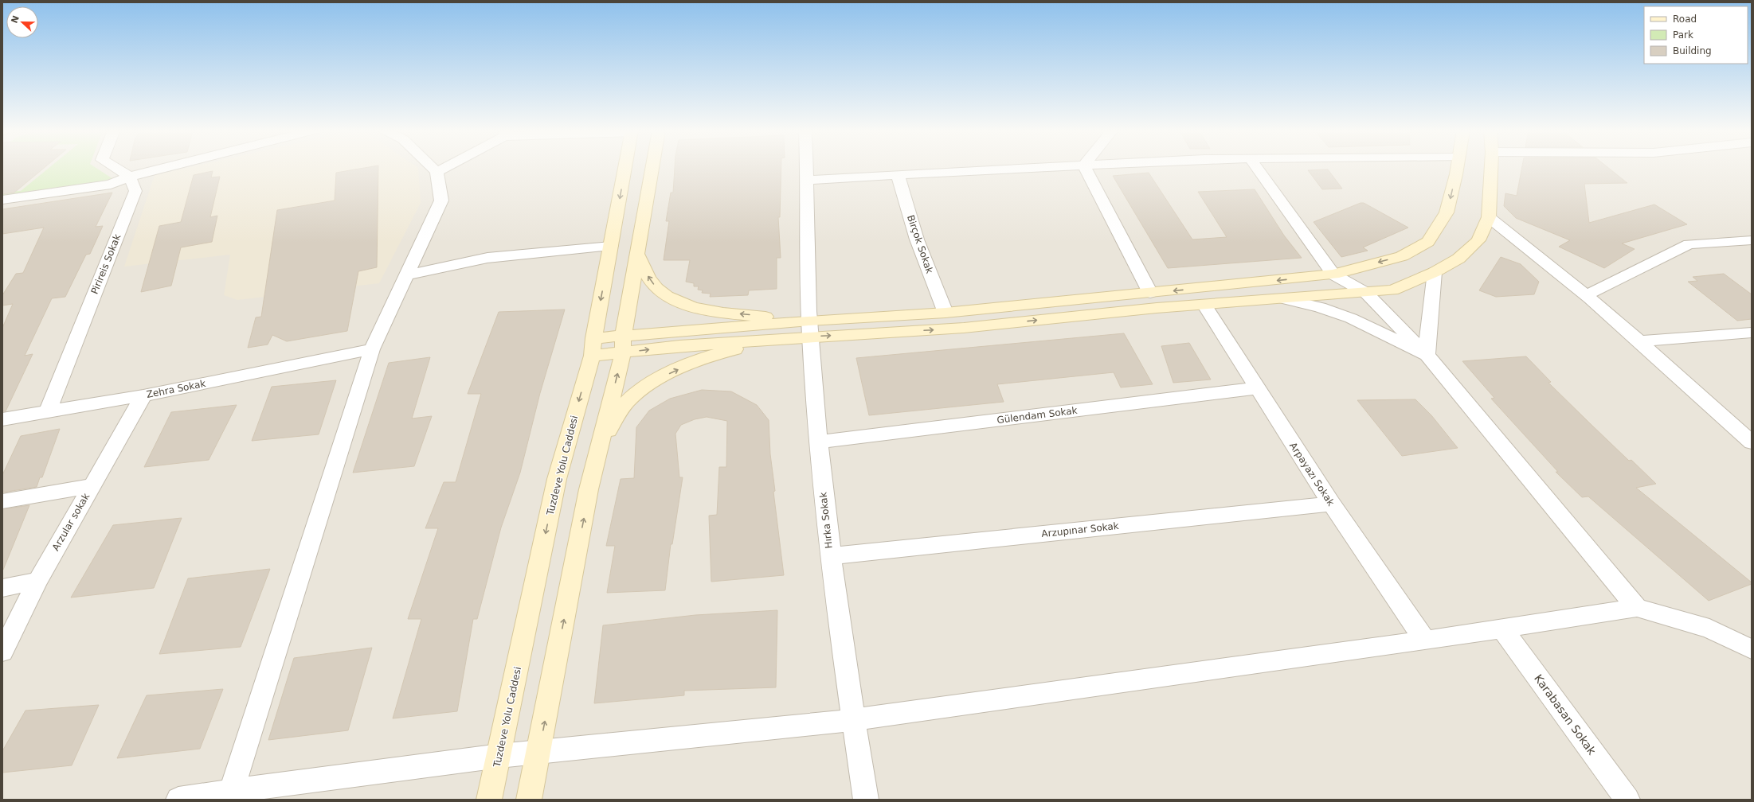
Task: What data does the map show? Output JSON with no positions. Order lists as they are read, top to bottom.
{
  "streets": {
    "main road": ["Tuzdeve Yolu Caddesi"],
    "street": [
      "Birçok Sokak",
      "Pirireis Sokak",
      "Zehra Sokak",
      "Gülendam Sokak",
      "Arpayazı Sokak",
      "Hırka Sokak",
      "Arzular sokak",
      "Arzupınar Sokak",
      "Karabasan Sokak"
    ]
  },
  "crossings": [
    ["Pirireis Sokak", "Zehra Sokak"],
    ["Zehra Sokak", "Arzular sokak"],
    ["Gülendam Sokak", "Arpayazı Sokak"],
    ["Gülendam Sokak", "Hırka Sokak"],
    ["Arpayazı Sokak", "Arzupınar Sokak"],
    ["Hırka Sokak", "Arzupınar Sokak"]
  ],
  "legend": ["Road", "Park", "Building"],
  "north": "left"
}
